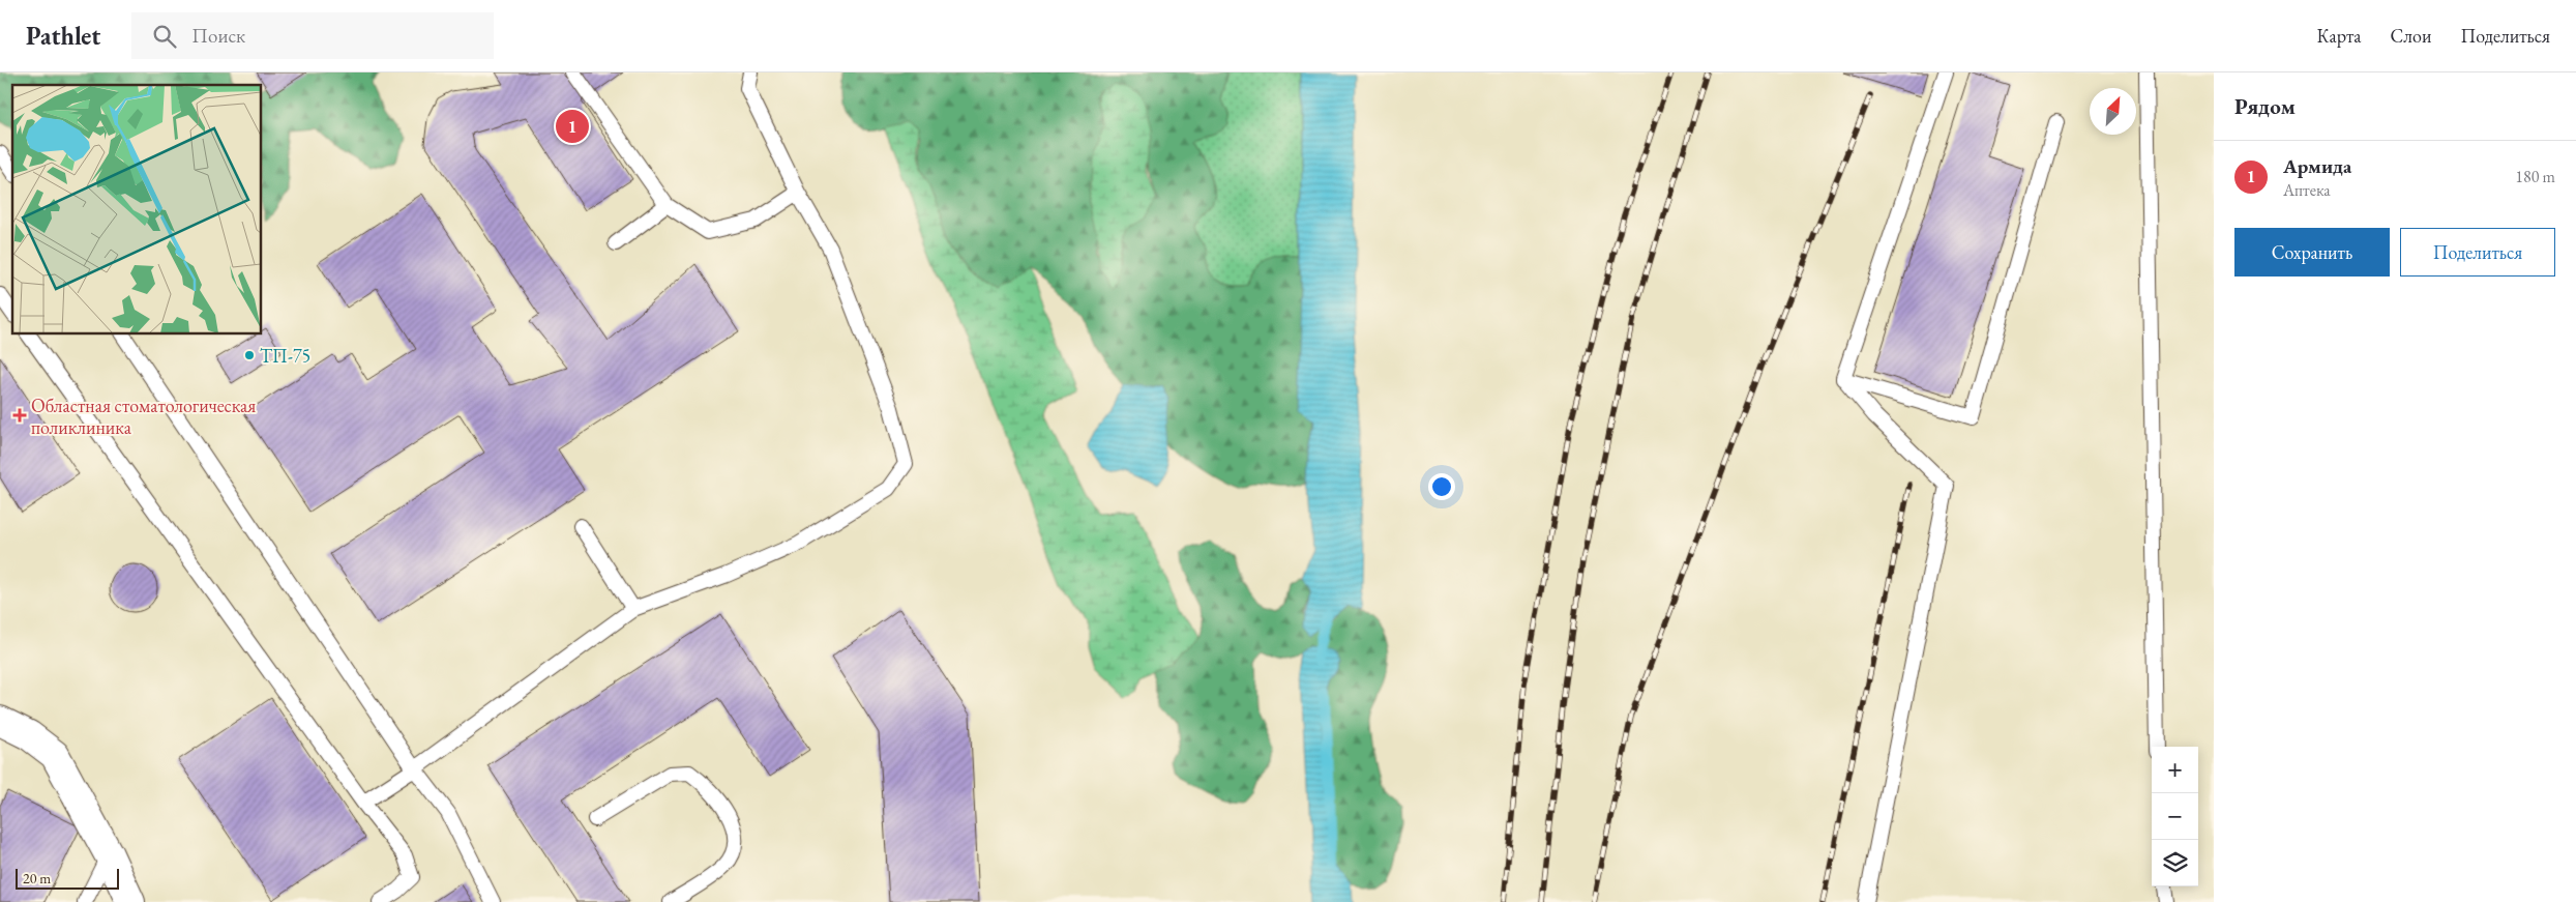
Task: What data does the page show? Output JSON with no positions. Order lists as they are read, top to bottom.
{
  "places": {
    "other": ["ТП-75"],
    "health": ["Областная стоматологическая поликлиника"]
  },
  "scale_bar": "20 m",
  "north": "top right",
  "page": {
    "header": "Pathlet",
    "search": "Поиск",
    "nav": ["Карта", "Слои", "Поделиться"],
    "heading": "Рядом",
    "pins": "1",
    "list": [
      {
        "mark": "1",
        "name": "Армида",
        "note": "Аптека",
        "value": "180 m"
      }
    ],
    "buttons": ["Сохранить", "Поделиться"],
    "map_buttons": ["+", "−"],
    "scale": "20 m"
  }
}
